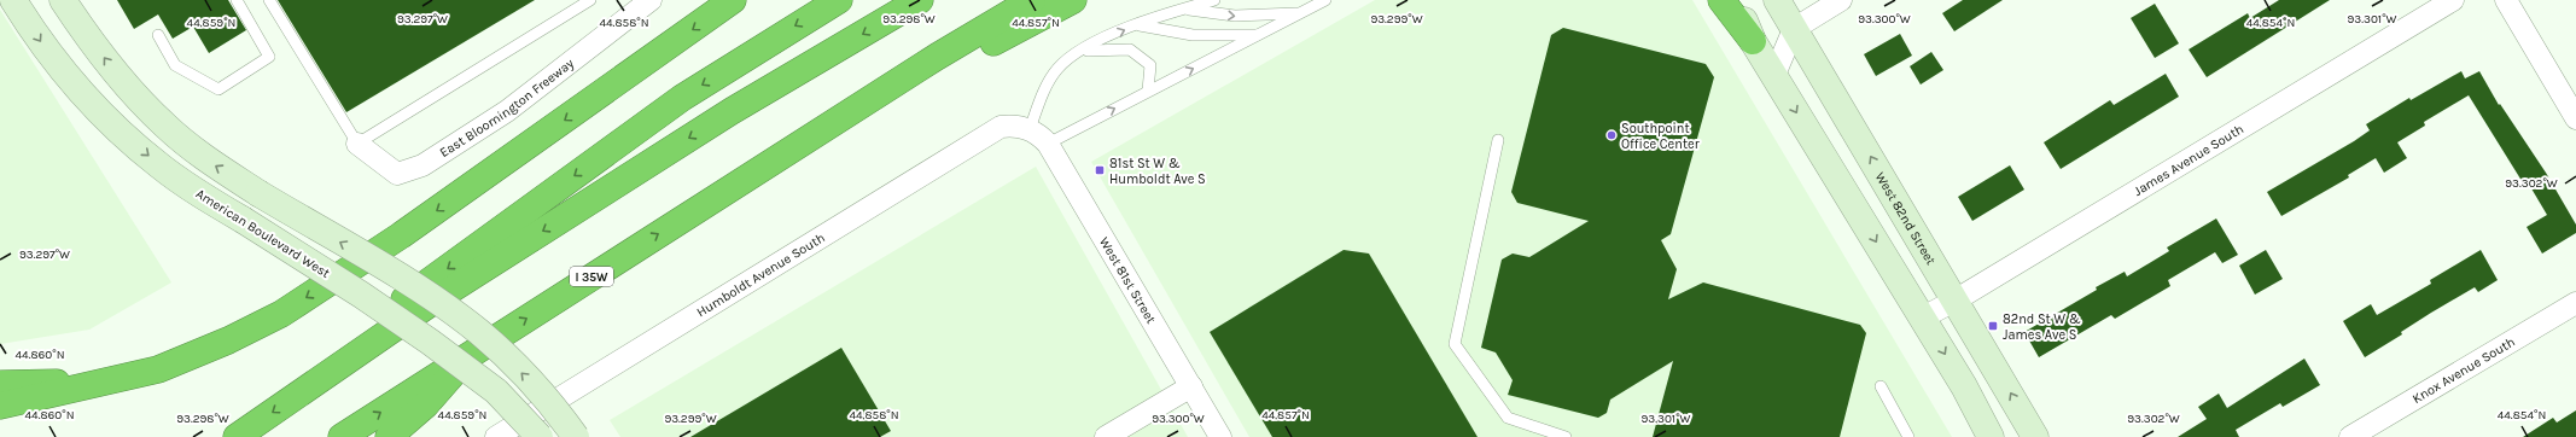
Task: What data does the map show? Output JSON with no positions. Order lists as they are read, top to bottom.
{
  "streets": {
    "highway": ["I 35W"],
    "main road": ["West 82nd Street", "American Boulevard West"],
    "street": [
      "East Bloomington Freeway",
      "James Avenue South",
      "Humboldt Avenue South",
      "West 81st Street",
      "Knox Avenue South"
    ]
  },
  "crossings": [
    ["James Avenue South", "West 82nd Street"],
    ["Humboldt Avenue South", "West 81st Street"]
  ],
  "places": {
    "other": ["Southpoint Office Center"],
    "transit": ["81st St W & Humboldt Ave S", "82nd St W & James Ave S"]
  },
  "coordinates": [
    "93.297°W",
    "93.298°W",
    "93.299°W",
    "93.300°W",
    "93.301°W",
    "44.859°N",
    "44.858°N",
    "44.857°N",
    "44.854°N",
    "93.302°W",
    "44.860°N"
  ]
}
